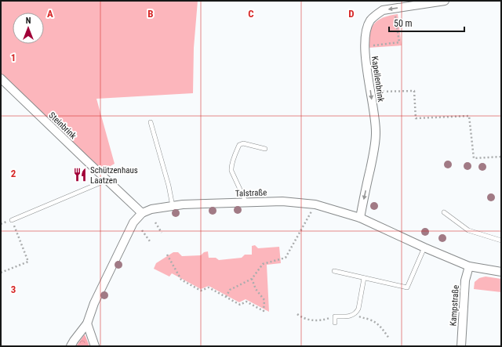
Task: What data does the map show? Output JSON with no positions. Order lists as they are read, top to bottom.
{
  "streets": {
    "street": [
      "Kapellenbrink",
      "Steinbrink",
      "Talstraße",
      "Kampstraße"
    ]
  },
  "crossings": [
    ["Kapellenbrink", "Talstraße"],
    ["Steinbrink", "Talstraße"],
    ["Talstraße", "Kampstraße"]
  ],
  "one_way": ["Kapellenbrink"],
  "places": {
    "restaurant": ["Schützenhaus Laatzen"]
  },
  "scale_bar": "50 m",
  "north": "top",
  "grid": {
    "columns": [
      "A",
      "B",
      "C",
      "D"
    ],
    "rows": ["1", "2", "3"]
  }
}
